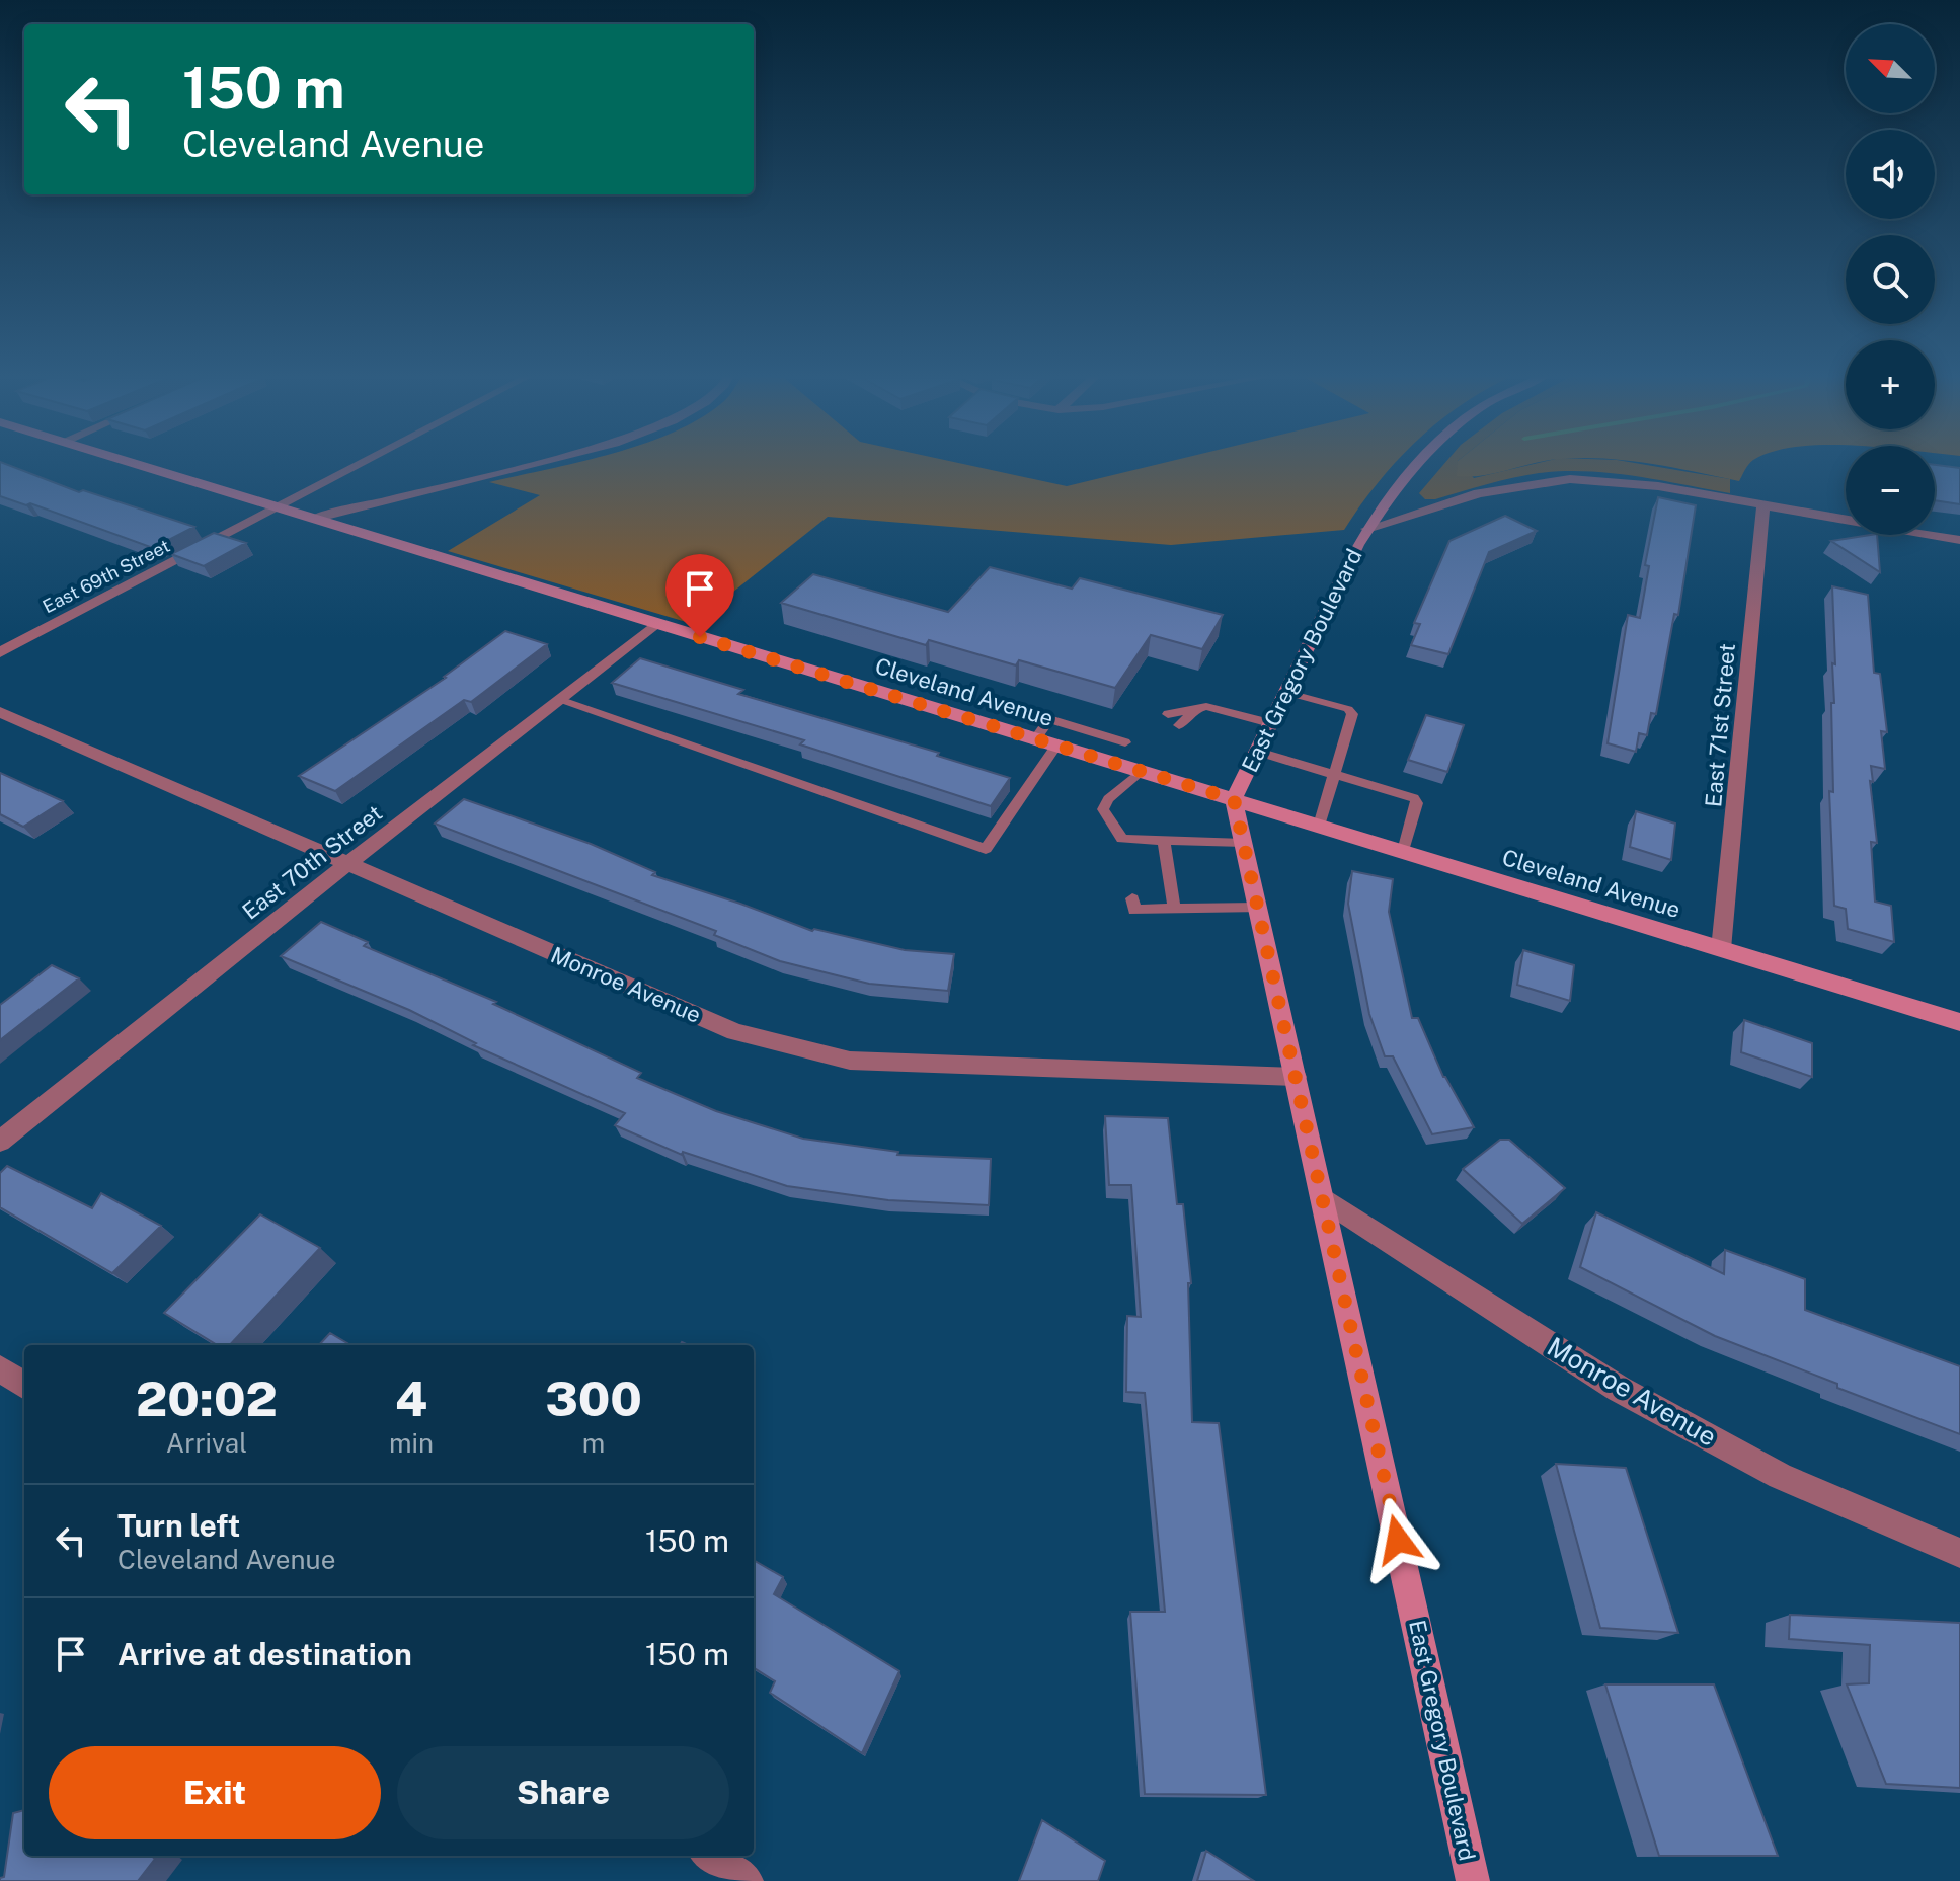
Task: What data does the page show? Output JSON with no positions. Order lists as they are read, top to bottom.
{
  "streets": {
    "main road": ["East Gregory Boulevard", "Cleveland Avenue"],
    "street": [
      "East 69th Street",
      "East 71st Street",
      "East 70th Street",
      "Monroe Avenue"
    ]
  },
  "crossings": [
    ["East 69th Street", "Cleveland Avenue"],
    ["East Gregory Boulevard", "Cleveland Avenue"],
    ["East Gregory Boulevard", "Monroe Avenue"],
    ["Cleveland Avenue", "East 71st Street"],
    ["Cleveland Avenue", "East 70th Street"],
    ["East 70th Street", "Monroe Avenue"]
  ],
  "north": "top left",
  "page": {
    "map_buttons": ["+", "−"],
    "turn": ["150 m", "Cleveland Avenue"],
    "eta": [
      "20:02",
      "Arrival",
      "4",
      "min",
      "300",
      "m"
    ],
    "list": [
      {
        "name": "Turn left",
        "note": "Cleveland Avenue",
        "value": "150 m"
      },
      {
        "name": "Arrive at destination",
        "value": "150 m"
      }
    ],
    "buttons": ["Exit", "Share"]
  }
}
